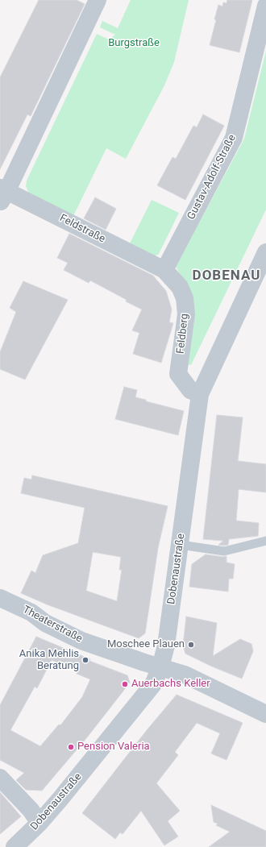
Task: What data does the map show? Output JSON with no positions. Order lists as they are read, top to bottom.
{
  "streets": {
    "street": [
      "Gustav-Adolf-Straße",
      "Feldstraße",
      "Feldberg",
      "Dobenaustraße",
      "Theaterstraße"
    ]
  },
  "crossings": [
    ["Gustav-Adolf-Straße", "Feldstraße"],
    ["Gustav-Adolf-Straße", "Feldberg"],
    ["Feldstraße", "Feldberg"],
    ["Feldberg", "Dobenaustraße"],
    ["Dobenaustraße", "Theaterstraße"]
  ],
  "districts": ["DOBENAU"],
  "parks": ["Burgstraße"],
  "places": [
    "Moschee Plauen",
    "Anika Mehlis Beratung",
    "Auerbachs Keller",
    "Pension Valeria"
  ]
}
